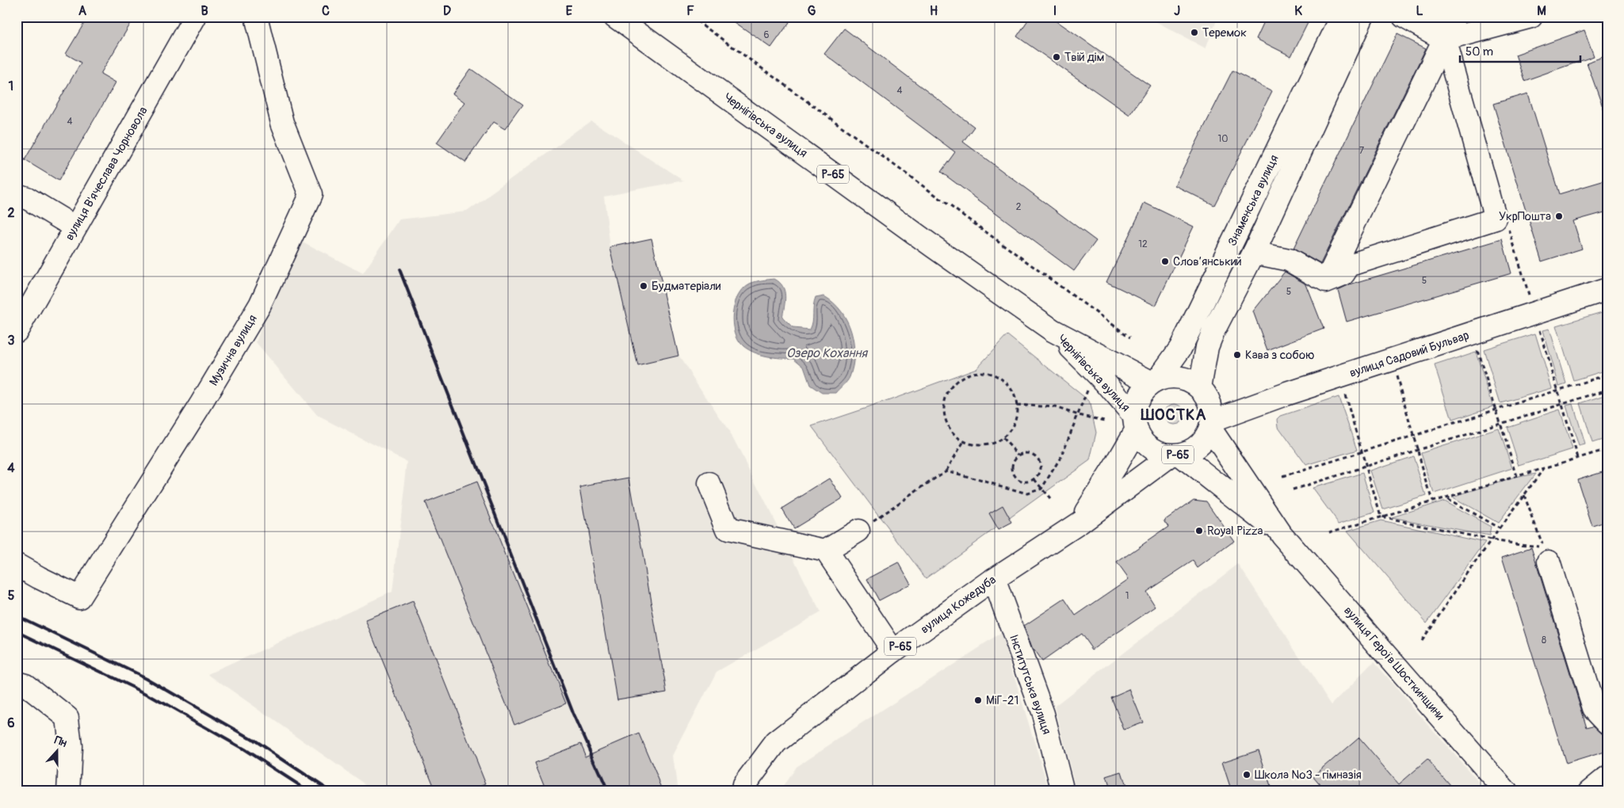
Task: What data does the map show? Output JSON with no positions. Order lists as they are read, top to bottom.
{
  "streets": {
    "main road": [
      "Чернігівська вулиця",
      "вулиця В'ячеслава Чорновола",
      "Р-65",
      "Знаменська вулиця",
      "Музична вулиця",
      "вулиця Садовий Бульвар",
      "вулиця Кожедуба",
      "вулиця Героїв Шосткинщини",
      "Інститутська вулиця"
    ]
  },
  "crossings": [
    ["Чернігівська вулиця", "Р-65"],
    ["Чернігівська вулиця", "Знаменська вулиця"],
    ["Чернігівська вулиця", "вулиця Садовий Бульвар"],
    ["Чернігівська вулиця", "вулиця Кожедуба"],
    ["Чернігівська вулиця", "вулиця Героїв Шосткинщини"],
    ["Р-65", "Знаменська вулиця"],
    ["Р-65", "вулиця Садовий Бульвар"],
    ["Р-65", "вулиця Кожедуба"],
    ["Р-65", "вулиця Героїв Шосткинщини"],
    ["Знаменська вулиця", "вулиця Садовий Бульвар"],
    ["Знаменська вулиця", "вулиця Кожедуба"],
    ["Знаменська вулиця", "вулиця Героїв Шосткинщини"],
    ["вулиця Садовий Бульвар", "вулиця Кожедуба"],
    ["вулиця Садовий Бульвар", "вулиця Героїв Шосткинщини"],
    ["вулиця Кожедуба", "вулиця Героїв Шосткинщини"],
    ["вулиця Кожедуба", "Інститутська вулиця"]
  ],
  "districts": ["ШОСТКА"],
  "water": ["Озеро Кохання"],
  "places": [
    "Теремок",
    "Твій дім",
    "УкрПошта",
    "Слов’янський",
    "Будматеріали",
    "Кава з собою",
    "Royal Pizza",
    "МіГ-21",
    "Школа №3 - гімназія"
  ],
  "house_numbers": [
    "6",
    "4",
    "4",
    "10",
    "7",
    "2",
    "12",
    "5",
    "5",
    "1",
    "8"
  ],
  "scale_bar": "50 m",
  "north": "top",
  "grid": {
    "columns": [
      "A",
      "B",
      "C",
      "D",
      "E",
      "F",
      "G",
      "H",
      "I",
      "J",
      "K",
      "L",
      "M"
    ],
    "rows": [
      "1",
      "2",
      "3",
      "4",
      "5",
      "6"
    ]
  }
}
